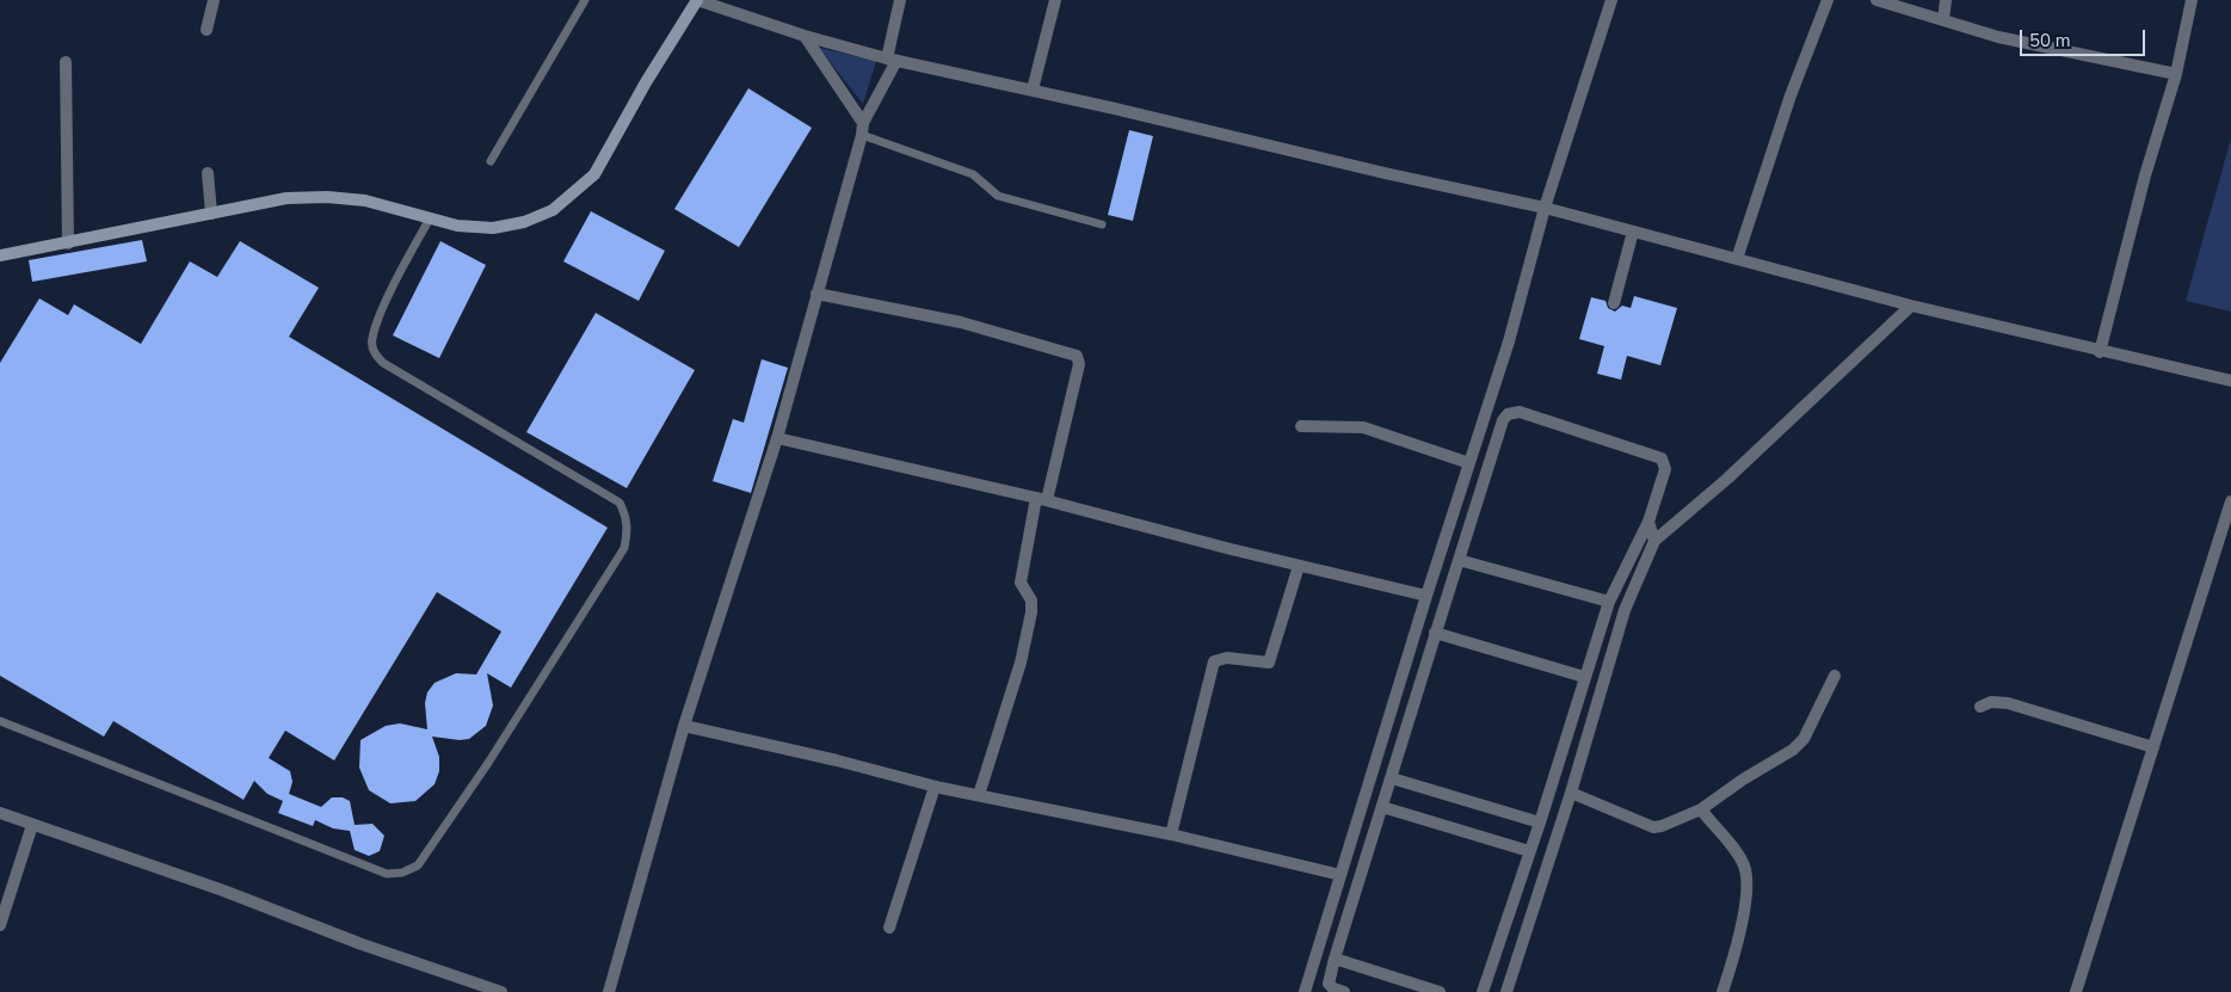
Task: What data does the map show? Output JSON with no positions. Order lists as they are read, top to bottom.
{
  "scale_bar": "50 m"
}
